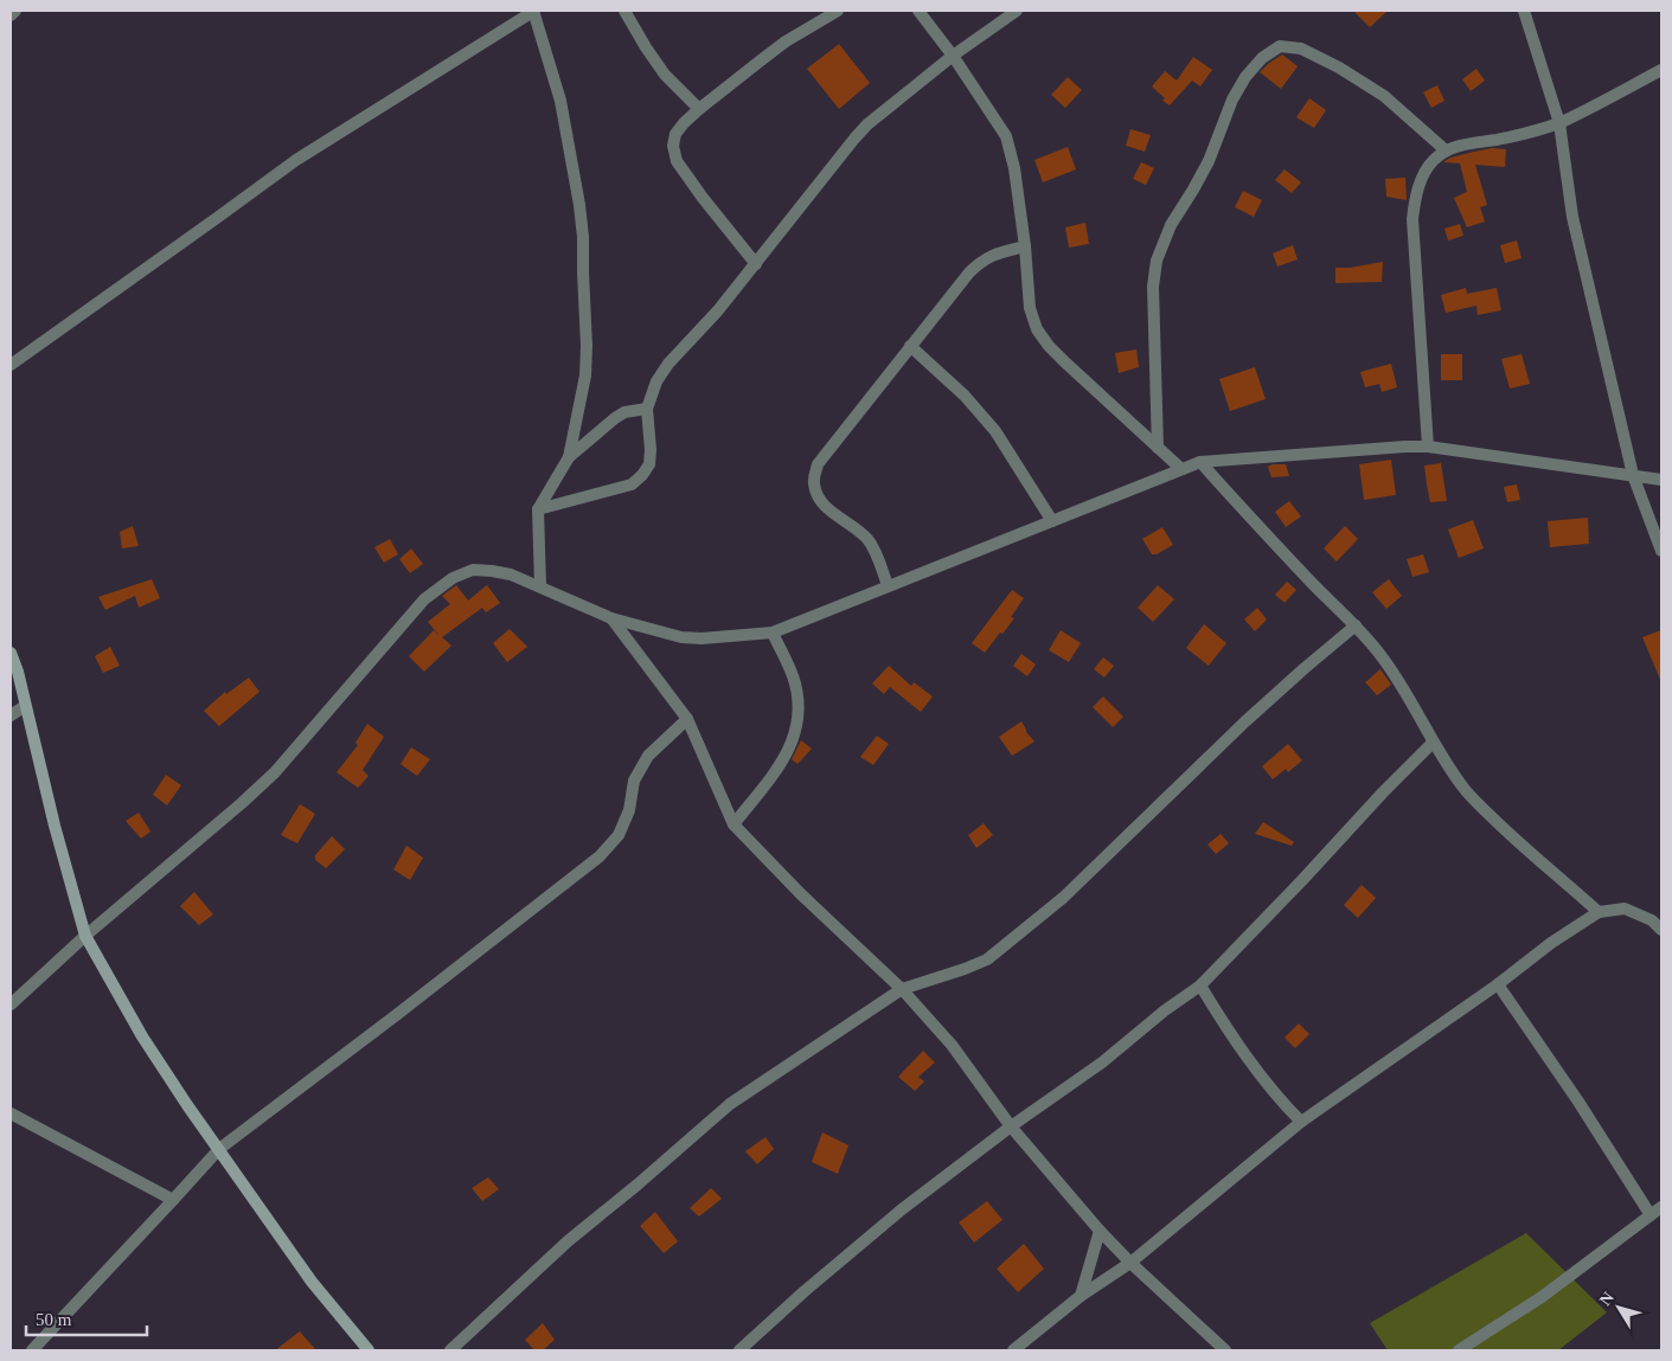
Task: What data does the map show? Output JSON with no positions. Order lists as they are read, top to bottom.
{
  "scale_bar": "50 m",
  "north": "top left"
}
